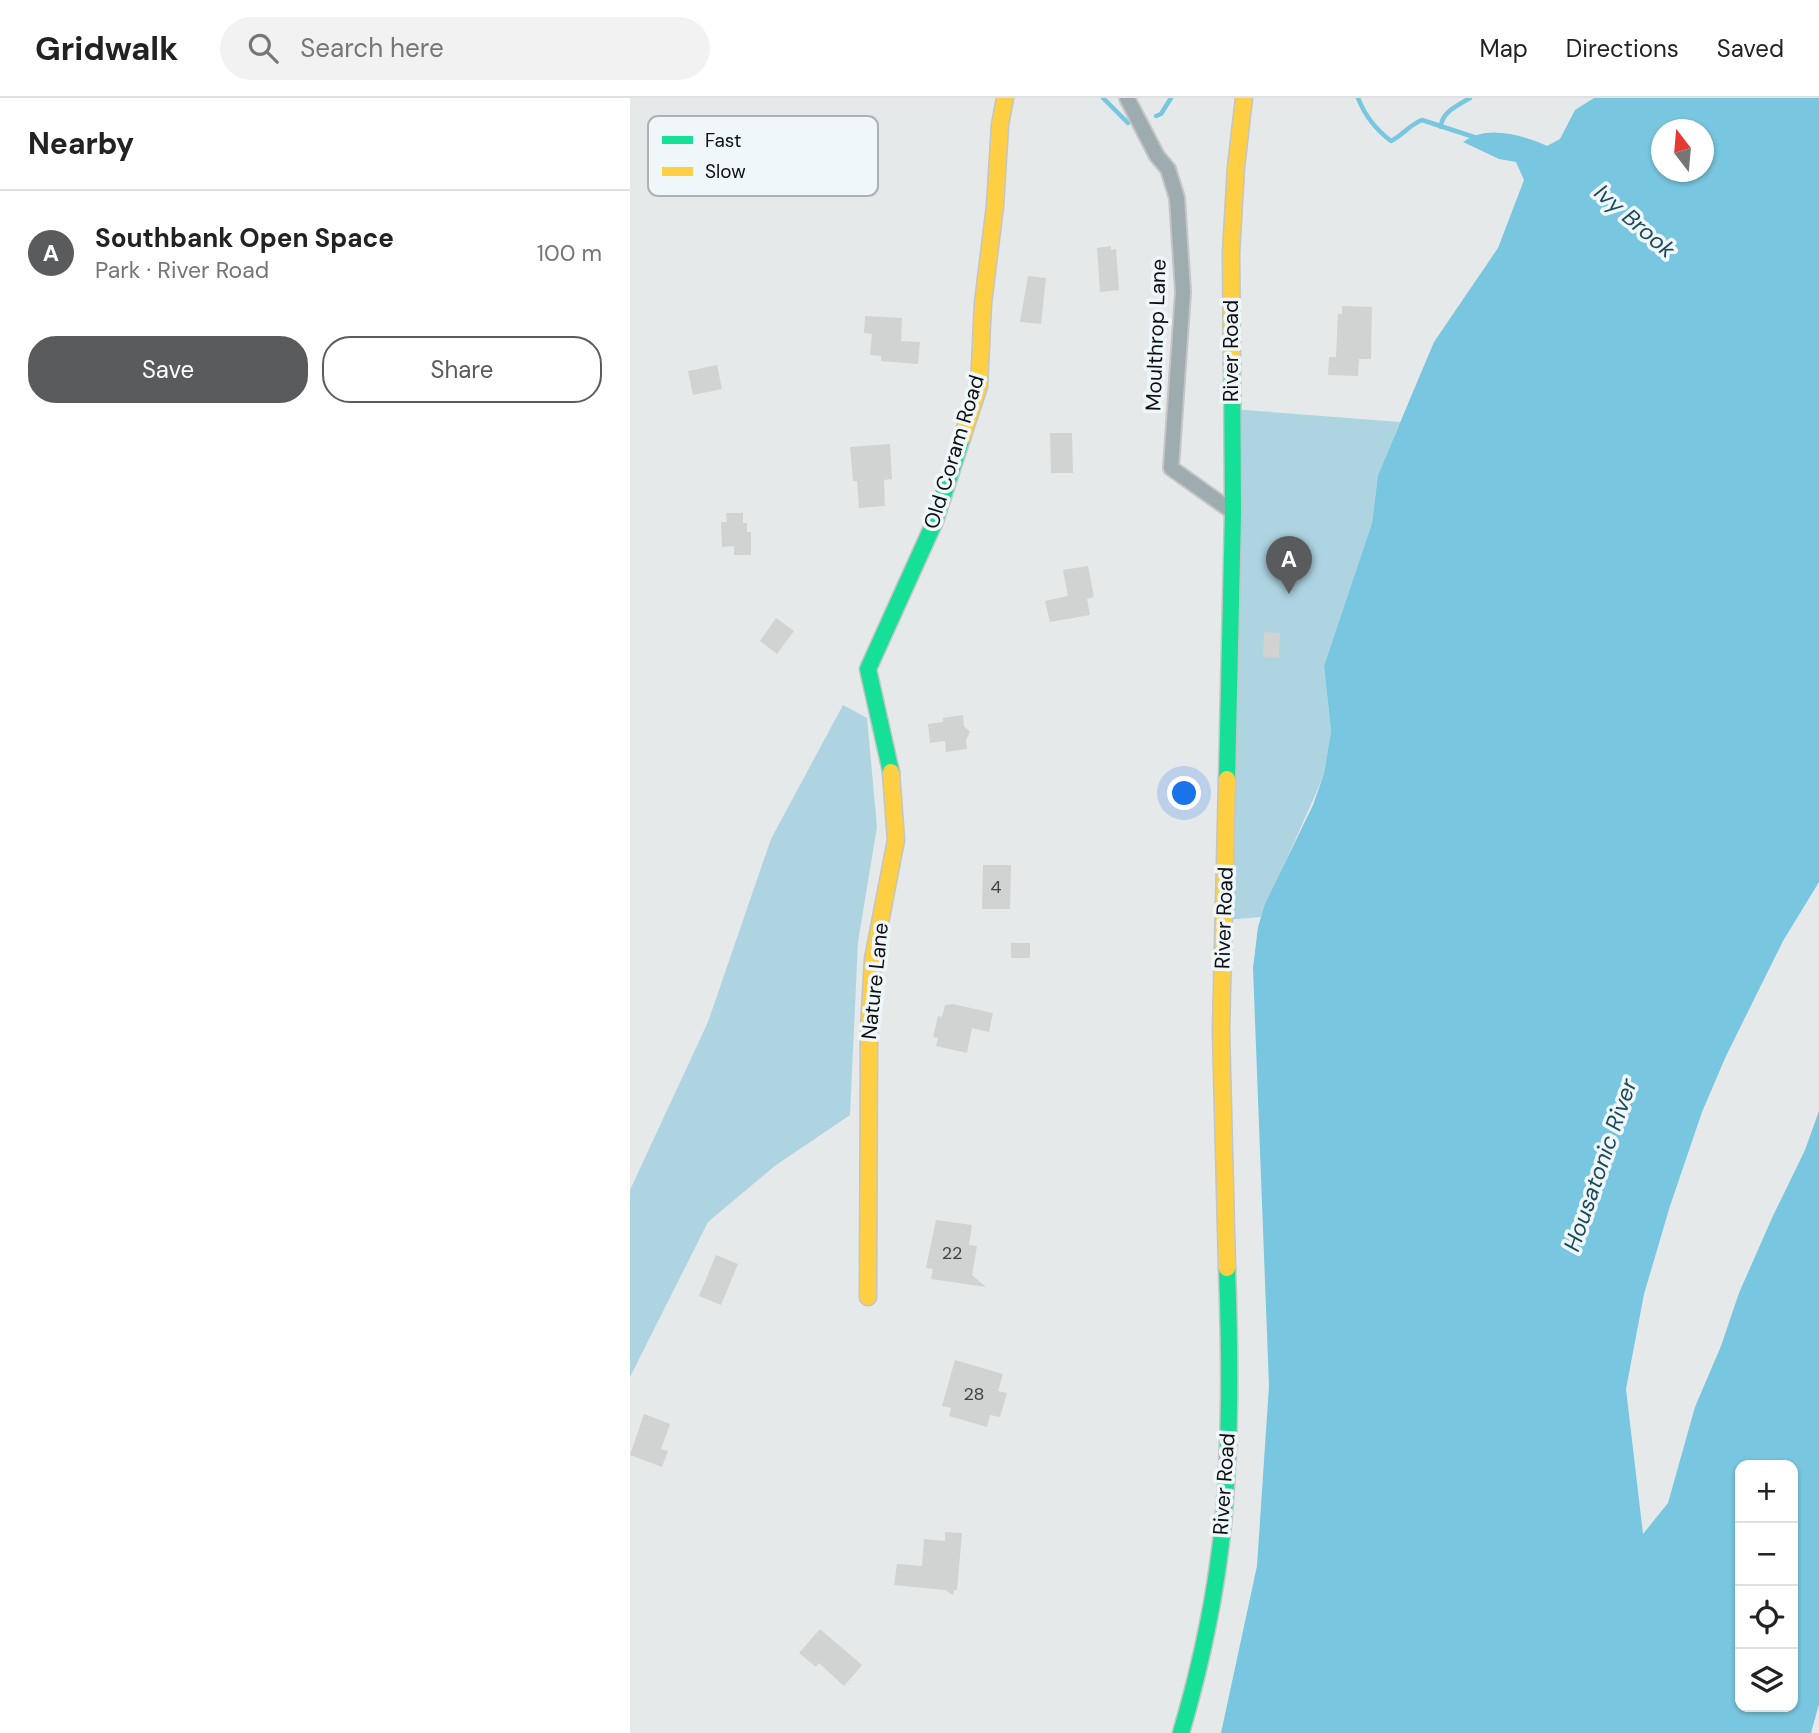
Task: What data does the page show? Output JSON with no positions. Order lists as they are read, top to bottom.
{
  "streets": {
    "main road": ["River Road", "Old Coram Road", "Nature Lane"],
    "street": ["Moulthrop Lane"]
  },
  "crossings": [
    ["Moulthrop Lane", "River Road"],
    ["Old Coram Road", "Nature Lane"]
  ],
  "water": ["Ivy Brook", "Housatonic River"],
  "house_numbers": ["4", "22", "28"],
  "legend": ["Fast", "Slow"],
  "north": "top",
  "page": {
    "header": "Gridwalk",
    "search": "Search here",
    "nav": ["Map", "Directions", "Saved"],
    "heading": "Nearby",
    "list": [
      {
        "mark": "A",
        "name": "Southbank Open Space",
        "note": "Park · River Road",
        "value": "100 m"
      }
    ],
    "buttons": ["Save", "Share"],
    "pins": "A",
    "map_buttons": ["+", "−"]
  }
}
